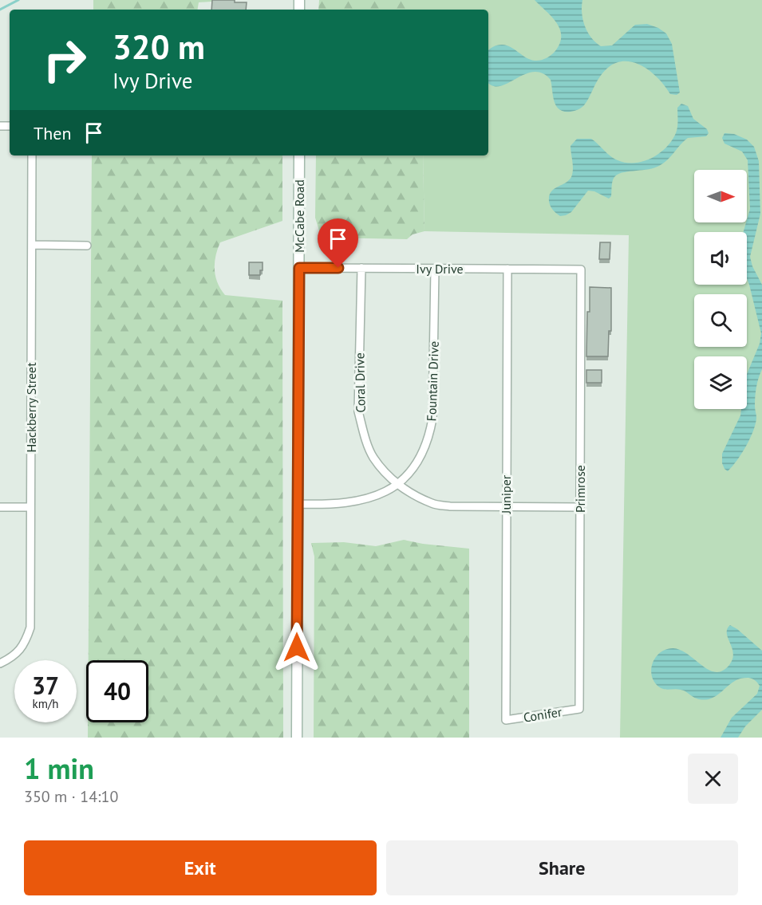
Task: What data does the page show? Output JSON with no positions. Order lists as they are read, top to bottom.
{
  "streets": {
    "street": [
      "McCabe Road",
      "Ivy Drive",
      "Fountain Drive",
      "Coral Drive",
      "Hackberry Street",
      "Primrose",
      "Juniper",
      "Conifer"
    ]
  },
  "crossings": [
    ["McCabe Road", "Ivy Drive"],
    ["Ivy Drive", "Fountain Drive"],
    ["Ivy Drive", "Coral Drive"],
    ["Ivy Drive", "Primrose"],
    ["Ivy Drive", "Juniper"],
    ["Fountain Drive", "Coral Drive"],
    ["Coral Drive", "Primrose"],
    ["Coral Drive", "Juniper"],
    ["Primrose", "Conifer"],
    ["Juniper", "Conifer"]
  ],
  "north": "right",
  "page": {
    "turn": ["320 m", "Ivy Drive"],
    "then": "Then",
    "speed": "37 km/h",
    "limit": "40",
    "heading": ["1 min", "350 m · 14:10"],
    "buttons": ["Exit", "Share"]
  }
}
